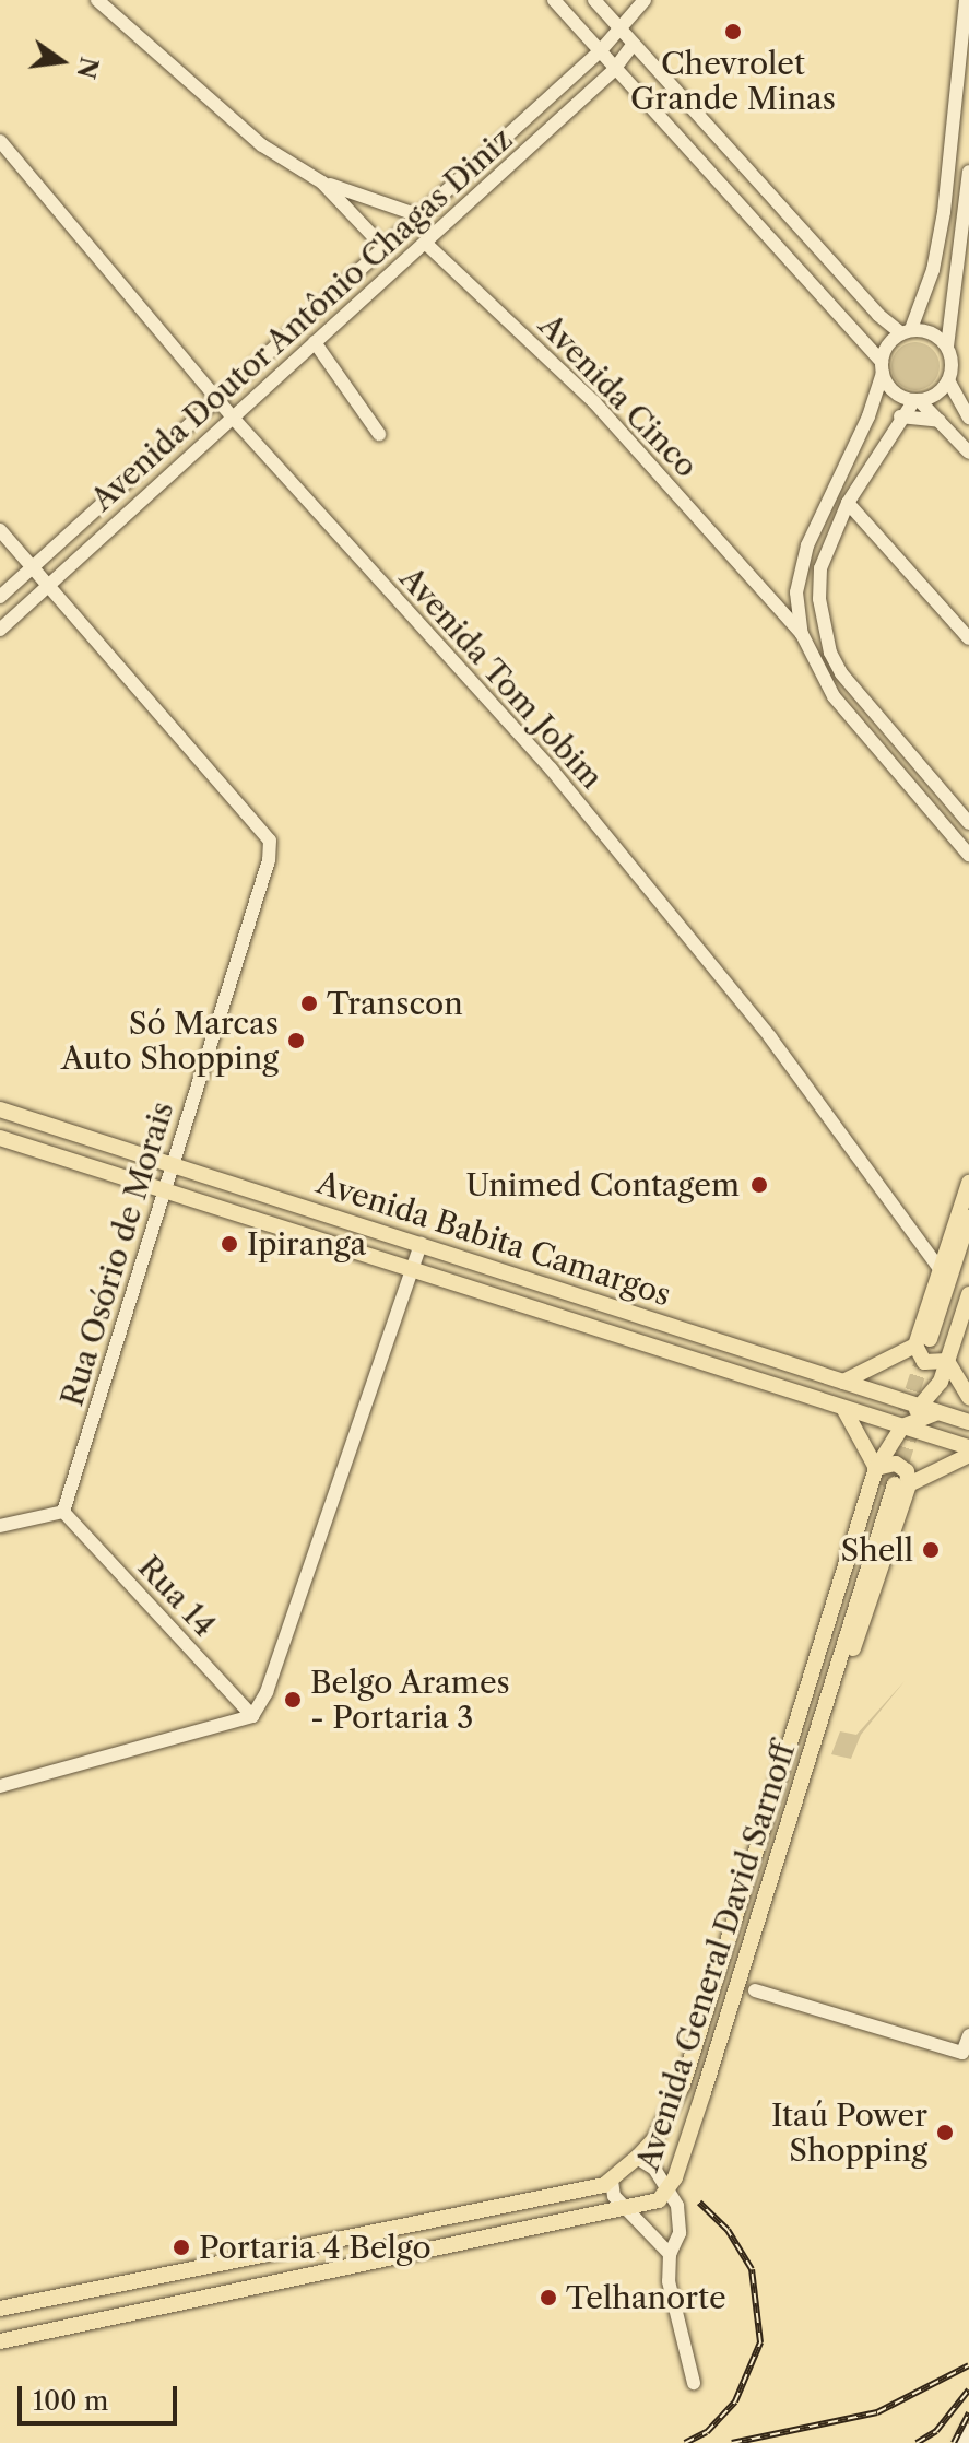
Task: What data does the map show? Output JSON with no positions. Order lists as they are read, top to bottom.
{
  "streets": {
    "main road": ["Avenida Babita Camargos", "Avenida General David Sarnoff"],
    "street": [
      "Avenida Doutor Antônio Chagas Diniz",
      "Avenida Cinco",
      "Avenida Tom Jobim",
      "Rua Osório de Morais",
      "Rua 14"
    ]
  },
  "crossings": [
    ["Avenida Doutor Antônio Chagas Diniz", "Avenida Cinco"],
    ["Avenida Doutor Antônio Chagas Diniz", "Avenida Tom Jobim"],
    ["Avenida Doutor Antônio Chagas Diniz", "Rua Osório de Morais"],
    ["Avenida Babita Camargos", "Rua Osório de Morais"],
    ["Avenida Babita Camargos", "Avenida General David Sarnoff"],
    ["Rua Osório de Morais", "Rua 14"]
  ],
  "places": [
    "Chevrolet Grande Minas",
    "Transcon",
    "Só Marcas Auto Shopping",
    "Unimed Contagem",
    "Ipiranga",
    "Shell",
    "Belgo Arames - Portaria 3",
    "Itaú Power Shopping",
    "Portaria 4 Belgo",
    "Telhanorte"
  ],
  "scale_bar": "100 m",
  "north": "right"
}
